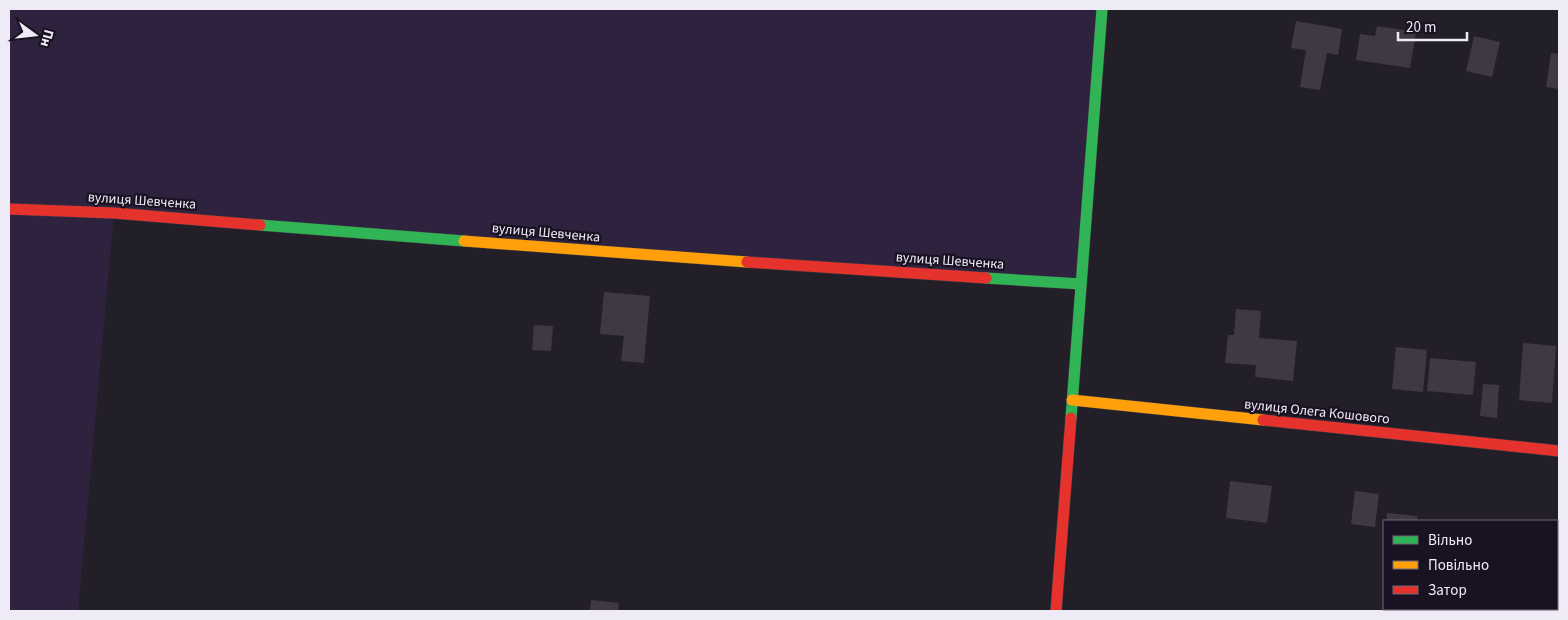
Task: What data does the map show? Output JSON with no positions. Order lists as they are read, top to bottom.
{
  "streets": {
    "street": ["вулиця Шевченка", "вулиця Олега Кошового"]
  },
  "legend": ["Вільно", "Повільно", "Затор"],
  "scale_bar": "20 m",
  "north": "right"
}
